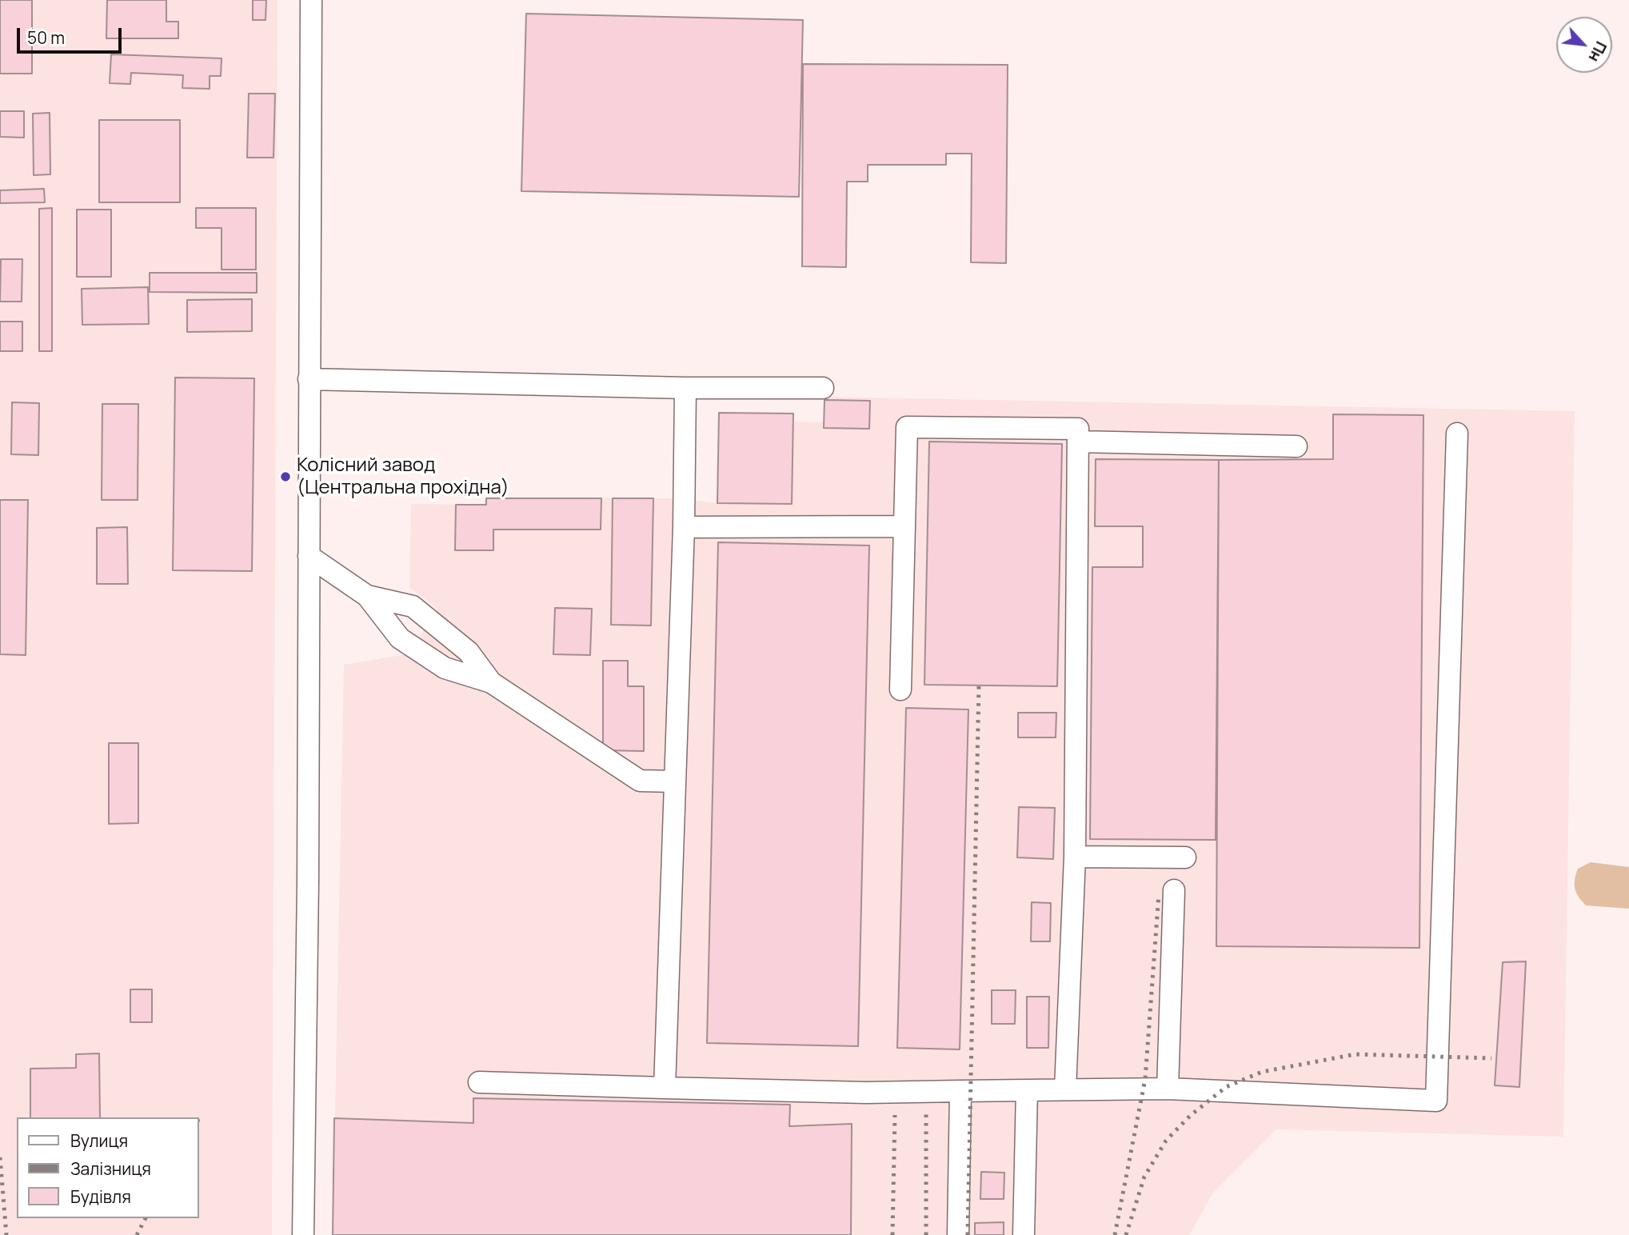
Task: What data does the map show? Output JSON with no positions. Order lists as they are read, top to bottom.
{
  "places": ["Колісний завод (Центральна прохідна)"],
  "legend": ["Вулиця", "Залізниця", "Будівля"],
  "scale_bar": "50 m",
  "north": "bottom right"
}
